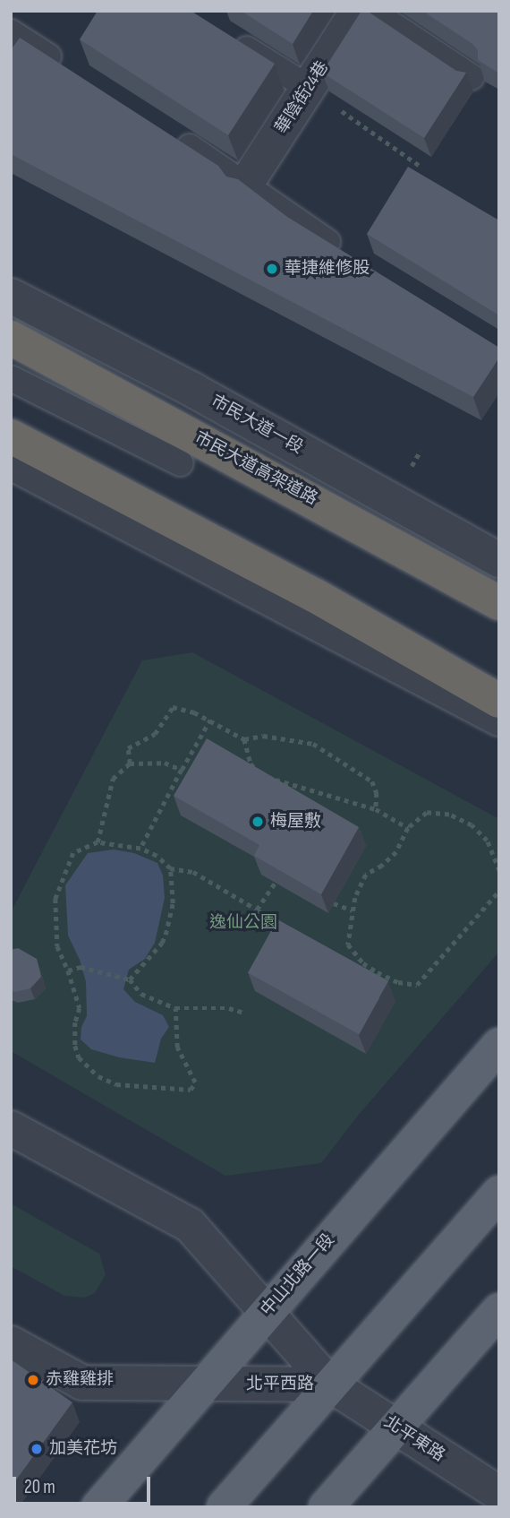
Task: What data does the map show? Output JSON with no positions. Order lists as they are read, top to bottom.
{
  "streets": {
    "highway": ["市民大道高架道路"],
    "main road": ["中山北路一段"],
    "street": [
      "華陰街24巷",
      "市民大道一段",
      "北平西路",
      "北平東路"
    ]
  },
  "crossings": [
    ["中山北路一段", "北平西路"],
    ["北平西路", "北平東路"]
  ],
  "parks": ["逸仙公園"],
  "places": [
    "華捷維修股",
    "梅屋敷",
    "赤雞雞排",
    "加美花坊"
  ],
  "scale_bar": "20 m"
}
